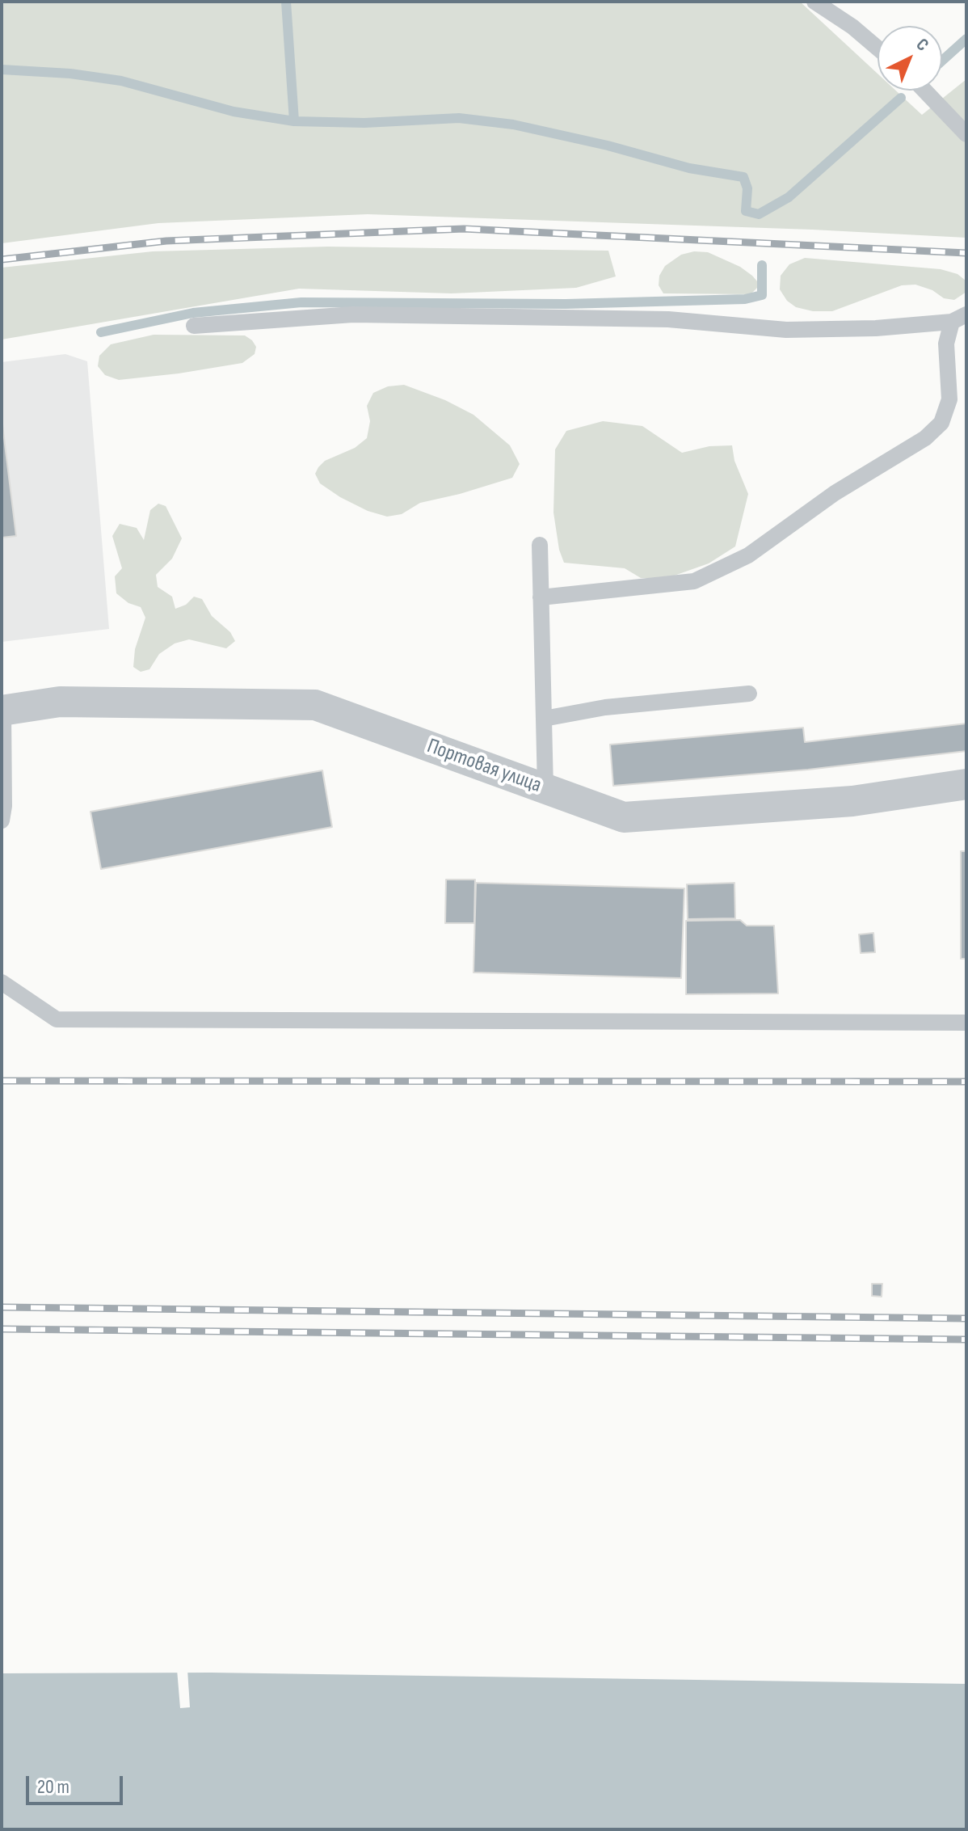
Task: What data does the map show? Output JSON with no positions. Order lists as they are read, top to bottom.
{
  "streets": {
    "street": ["Портовая улица"]
  },
  "scale_bar": "20 m",
  "north": "top right"
}
